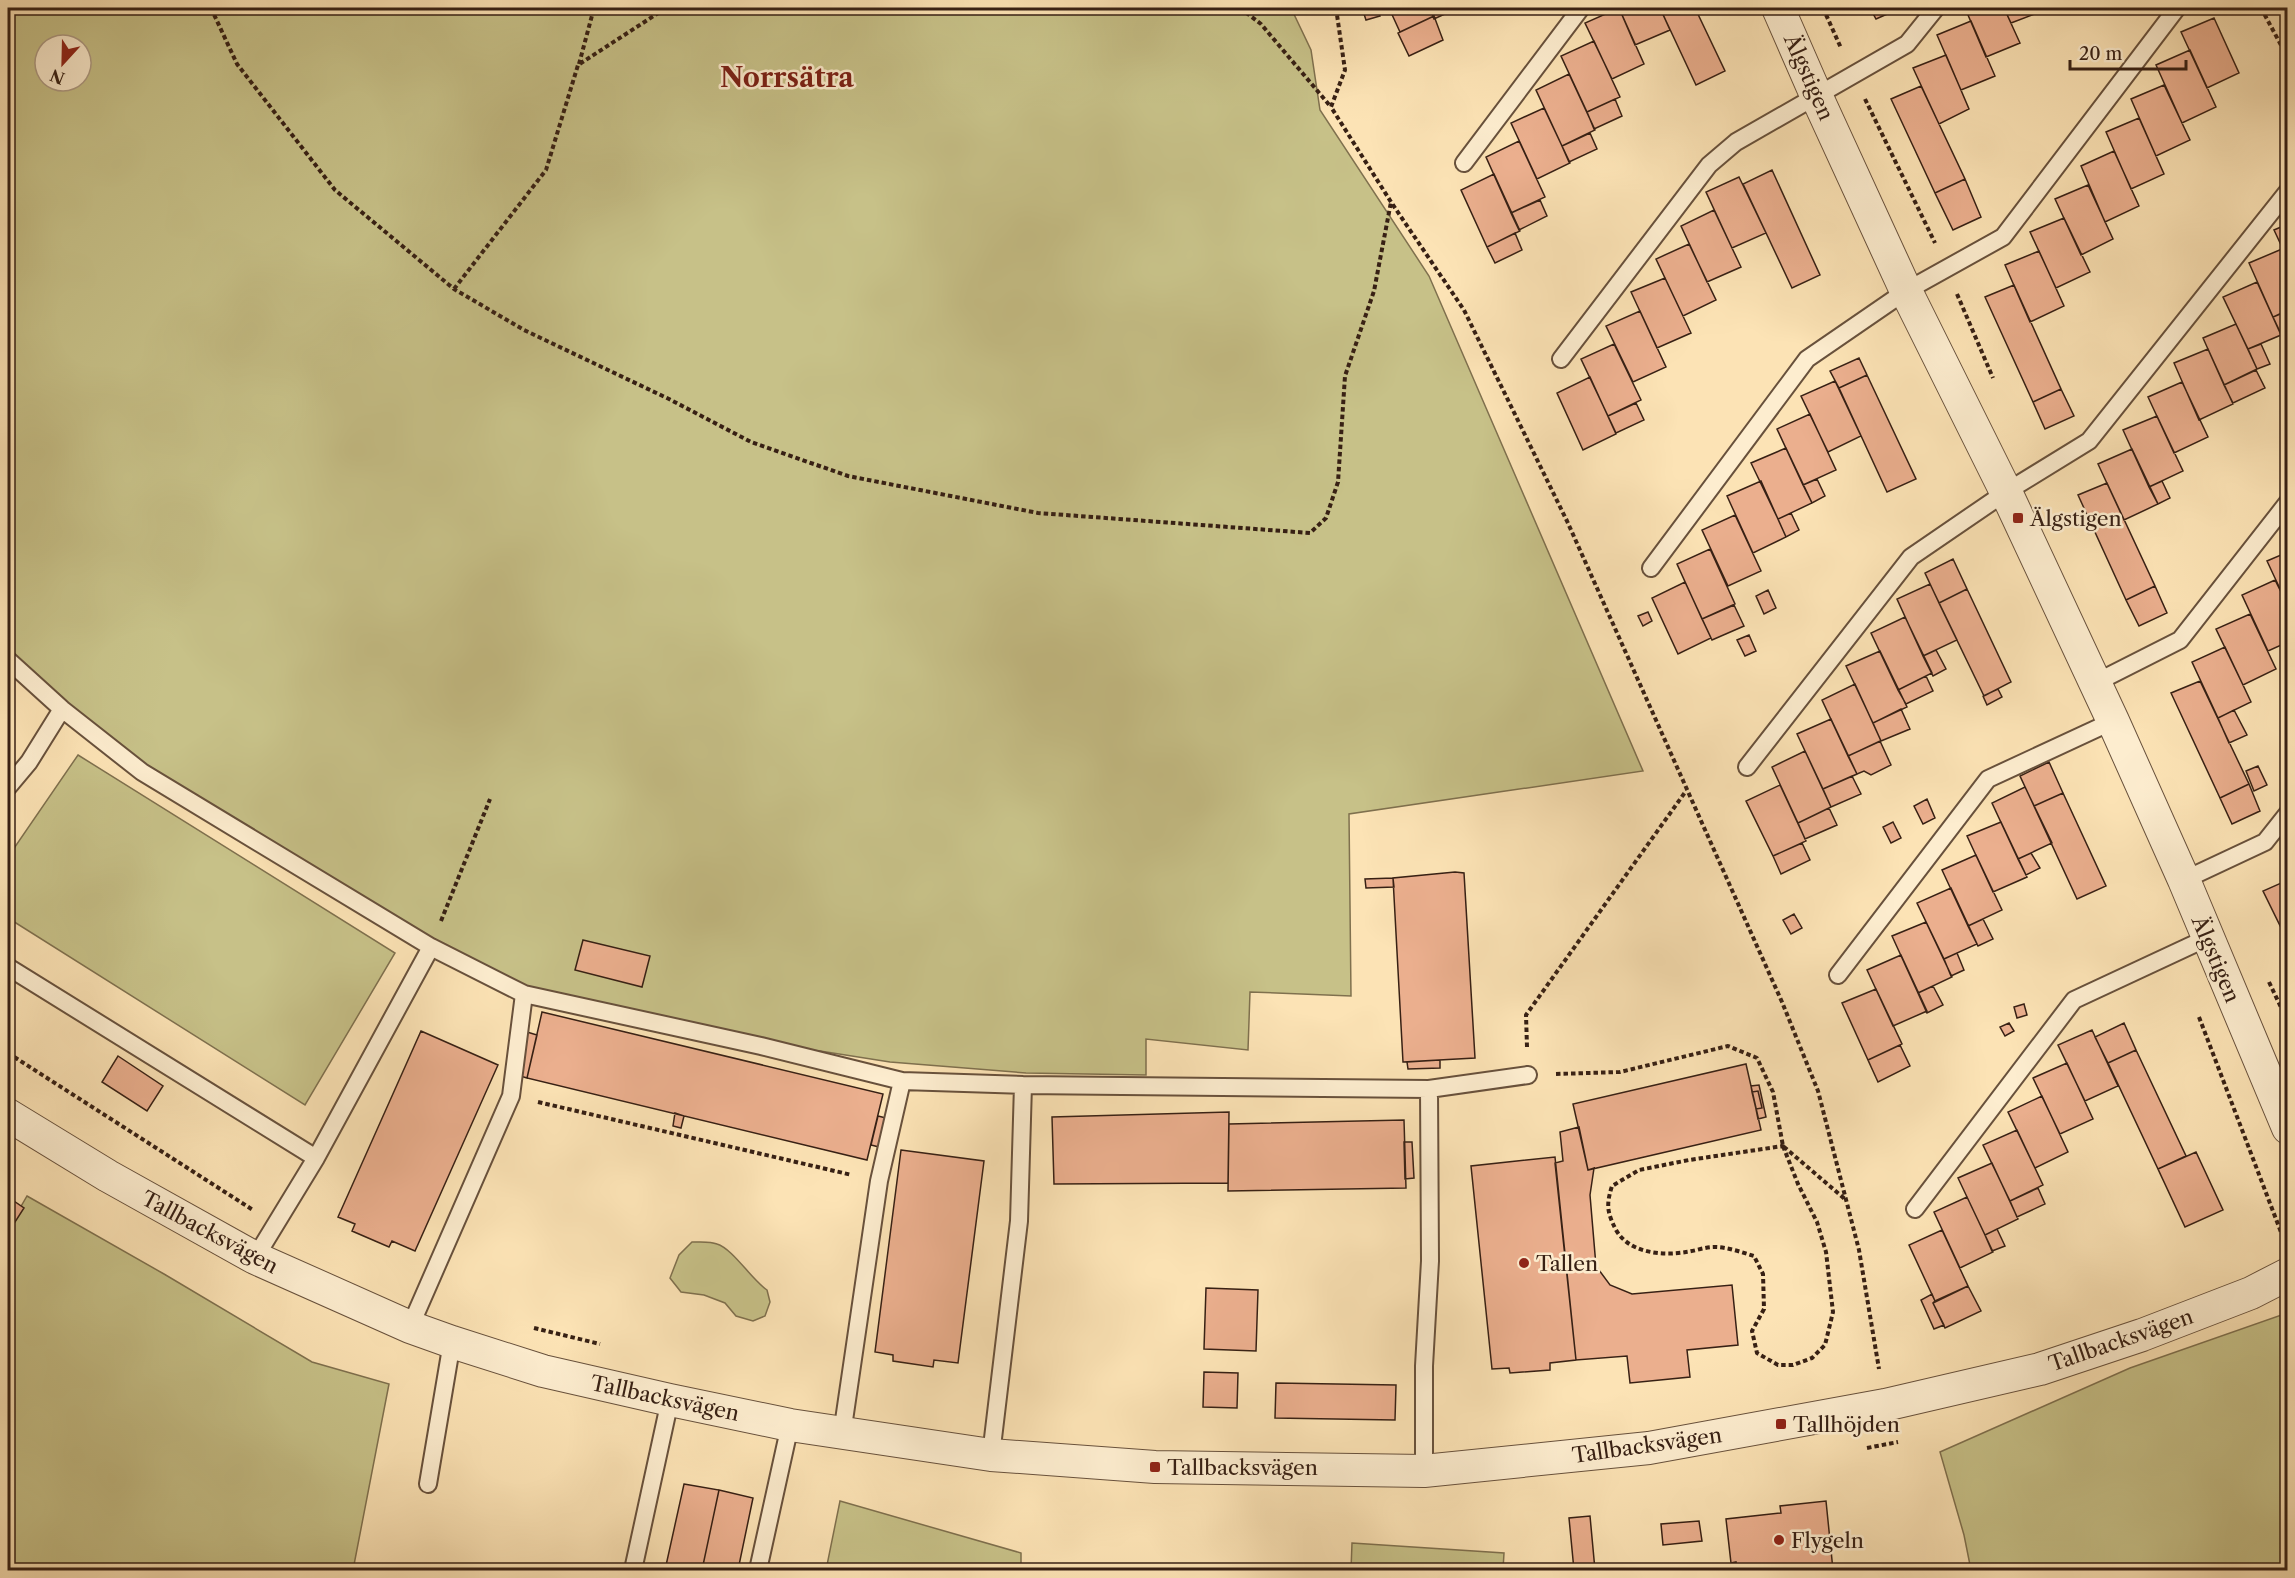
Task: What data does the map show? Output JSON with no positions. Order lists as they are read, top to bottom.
{
  "streets": {
    "street": ["Älgstigen", "Tallbacksvägen"]
  },
  "districts": ["Norrsätra"],
  "places": {
    "transit": ["Älgstigen", "Tallhöjden", "Tallbacksvägen"],
    "other": ["Tallen", "Flygeln"]
  },
  "scale_bar": "20 m",
  "north": "bottom"
}
